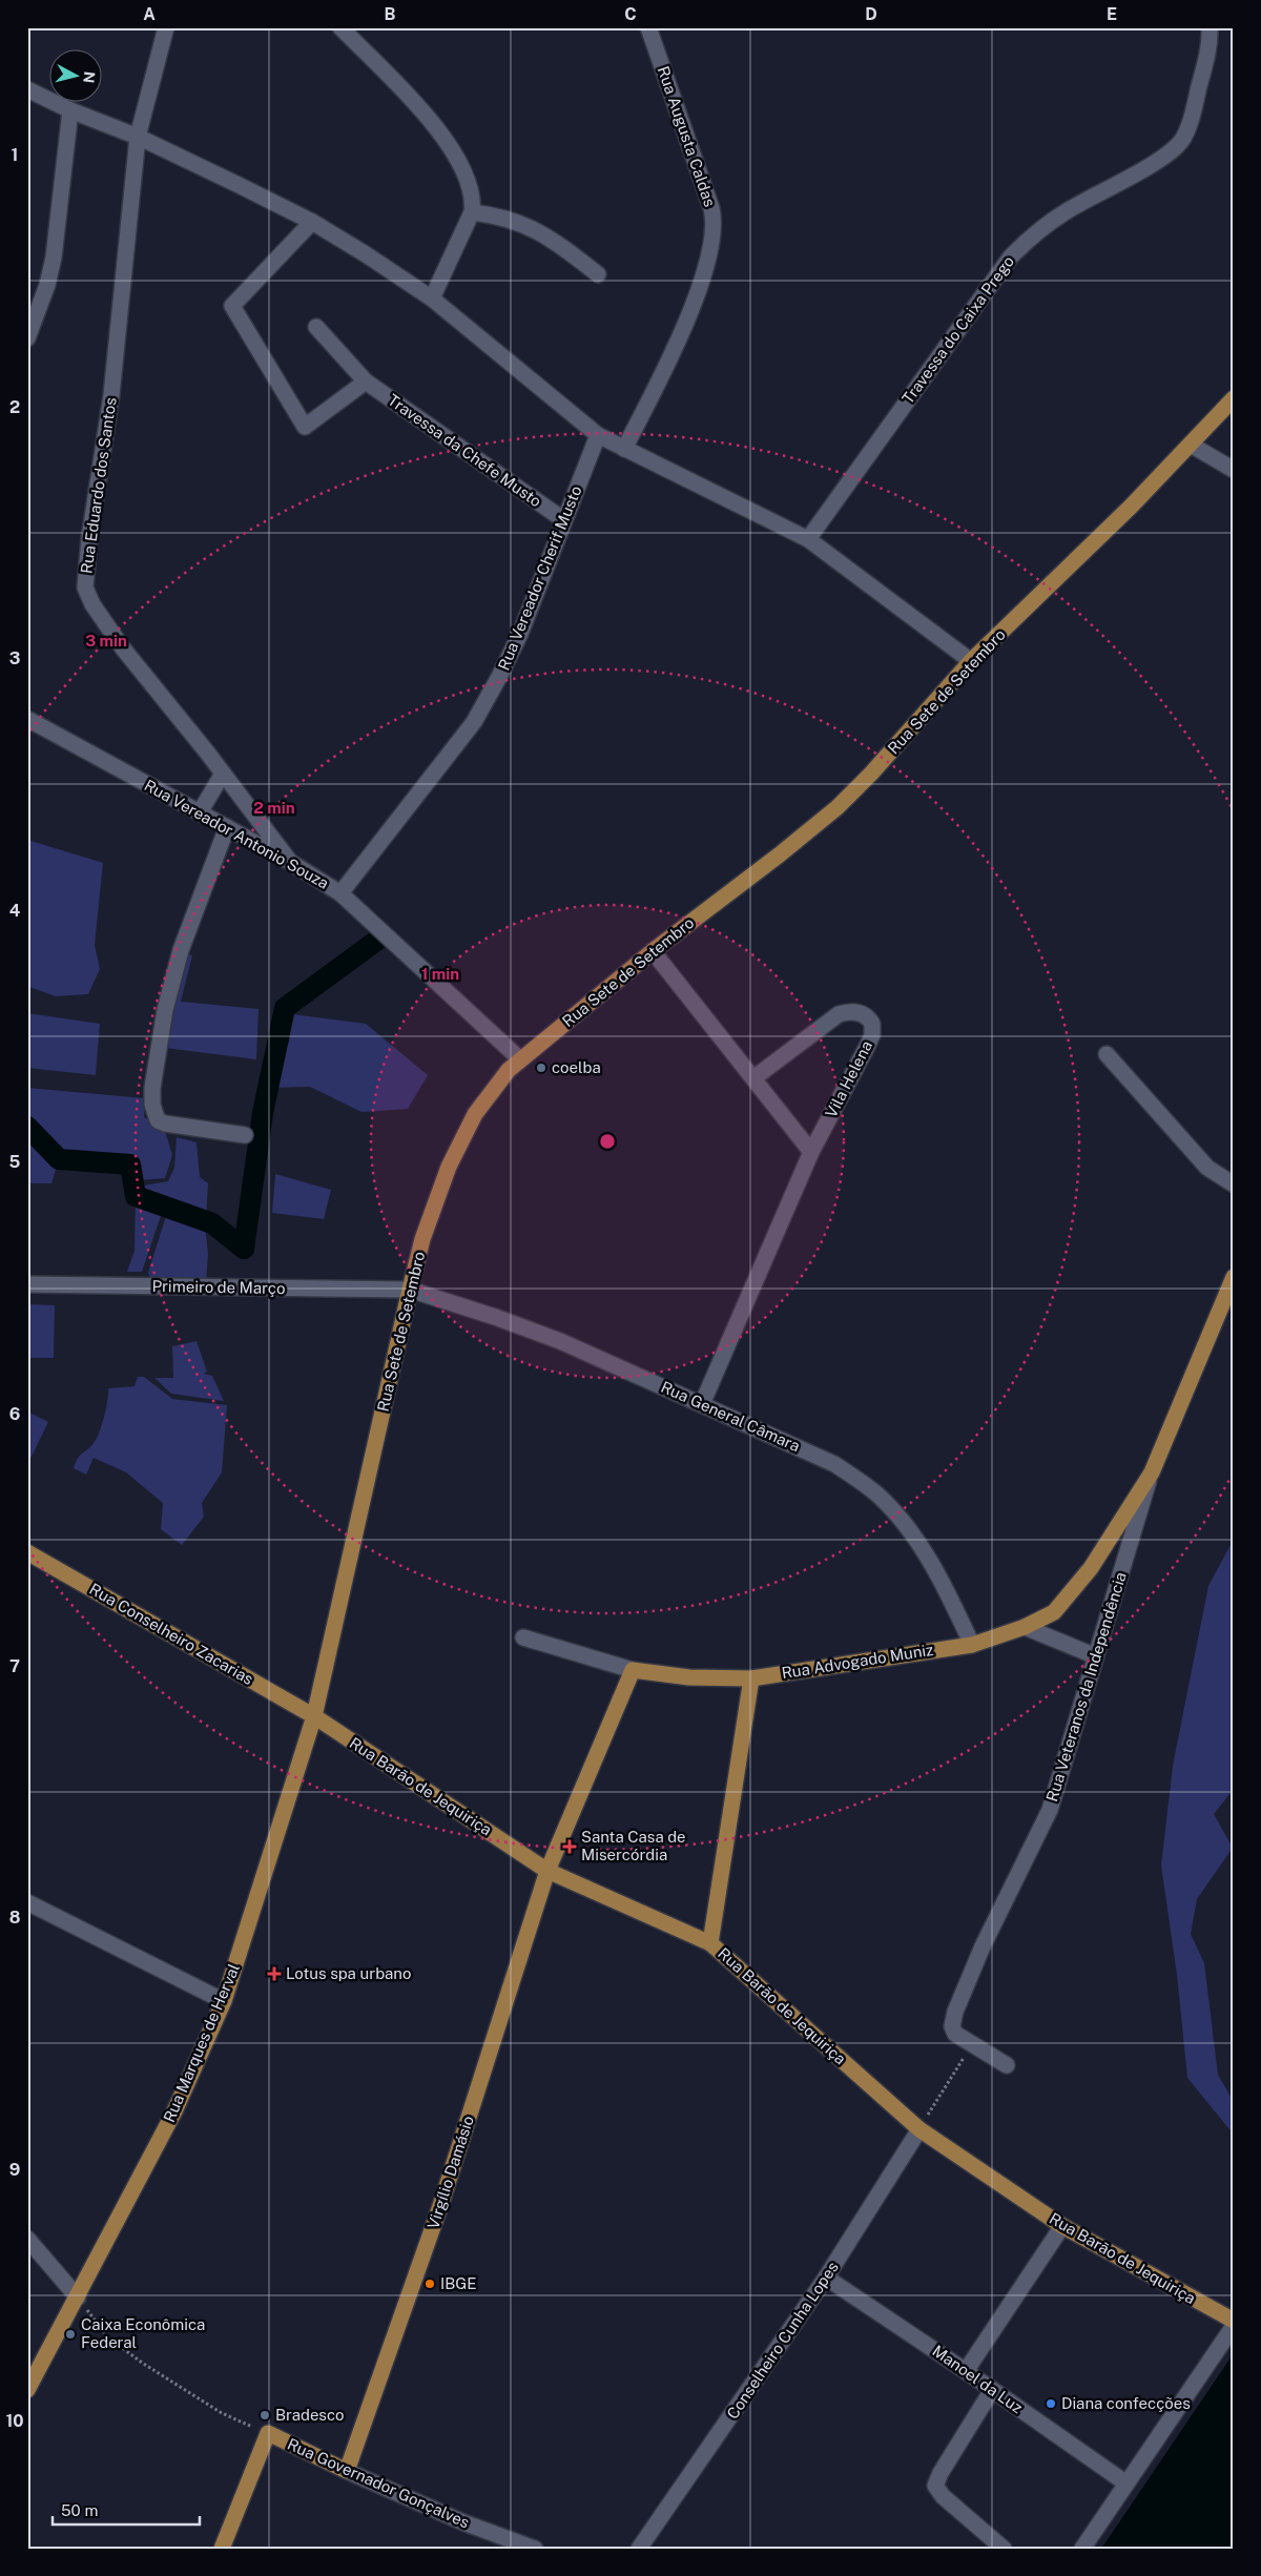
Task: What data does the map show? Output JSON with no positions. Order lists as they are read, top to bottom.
{
  "streets": {
    "main road": [
      "Rua Sete de Setembro",
      "Rua Conselheiro Zacarias",
      "Rua Advogado Muniz",
      "Rua Veteranos da Independência",
      "Rua Barão de Jequiriça",
      "Rua Marques de Herval",
      "Virgílio Damásio",
      "Rua Governador Gonçalves"
    ],
    "street": [
      "Rua Augusta Caldas",
      "Travessa do Caixa Prego",
      "Travessa da Chefe Musto",
      "Rua Eduardo dos Santos",
      "Rua Vereador Cherif Musto",
      "Rua Vereador Antonio Souza",
      "Vila Helena",
      "Primeiro de Março",
      "Rua General Câmara",
      "Conselheiro Cunha Lopes",
      "Manoel da Luz"
    ]
  },
  "crossings": [
    ["Travessa da Chefe Musto", "Rua Vereador Cherif Musto"],
    ["Rua Eduardo dos Santos", "Rua Vereador Antonio Souza"],
    ["Rua Vereador Cherif Musto", "Rua Vereador Antonio Souza"],
    ["Rua Sete de Setembro", "Rua Vereador Antonio Souza"],
    ["Rua Sete de Setembro", "Primeiro de Março"],
    ["Rua Sete de Setembro", "Rua General Câmara"],
    ["Rua Sete de Setembro", "Rua Conselheiro Zacarias"],
    ["Rua Sete de Setembro", "Rua Barão de Jequiriça"],
    ["Rua Sete de Setembro", "Rua Marques de Herval"],
    ["Vila Helena", "Rua General Câmara"],
    ["Primeiro de Março", "Rua General Câmara"],
    ["Rua General Câmara", "Rua Advogado Muniz"],
    ["Rua Conselheiro Zacarias", "Rua Barão de Jequiriça"],
    ["Rua Conselheiro Zacarias", "Rua Marques de Herval"],
    ["Rua Advogado Muniz", "Rua Veteranos da Independência"],
    ["Rua Advogado Muniz", "Virgílio Damásio"],
    ["Rua Barão de Jequiriça", "Rua Marques de Herval"],
    ["Rua Barão de Jequiriça", "Virgílio Damásio"],
    ["Rua Barão de Jequiriça", "Conselheiro Cunha Lopes"],
    ["Rua Marques de Herval", "Rua Governador Gonçalves"],
    ["Virgílio Damásio", "Rua Governador Gonçalves"],
    ["Conselheiro Cunha Lopes", "Manoel da Luz"]
  ],
  "places": {
    "other": [
      "coelba",
      "IBGE",
      "Caixa Econômica Federal",
      "Diana confecções",
      "Bradesco"
    ],
    "health": ["Santa Casa de Misercórdia", "Lotus spa urbano"]
  },
  "scale_bar": "50 m",
  "north": "right",
  "grid": {
    "columns": [
      "A",
      "B",
      "C",
      "D",
      "E"
    ],
    "rows": [
      "1",
      "2",
      "3",
      "4",
      "5",
      "6",
      "7",
      "8",
      "9",
      "10"
    ]
  },
  "rings": ["3 min", "2 min", "1 min"]
}
